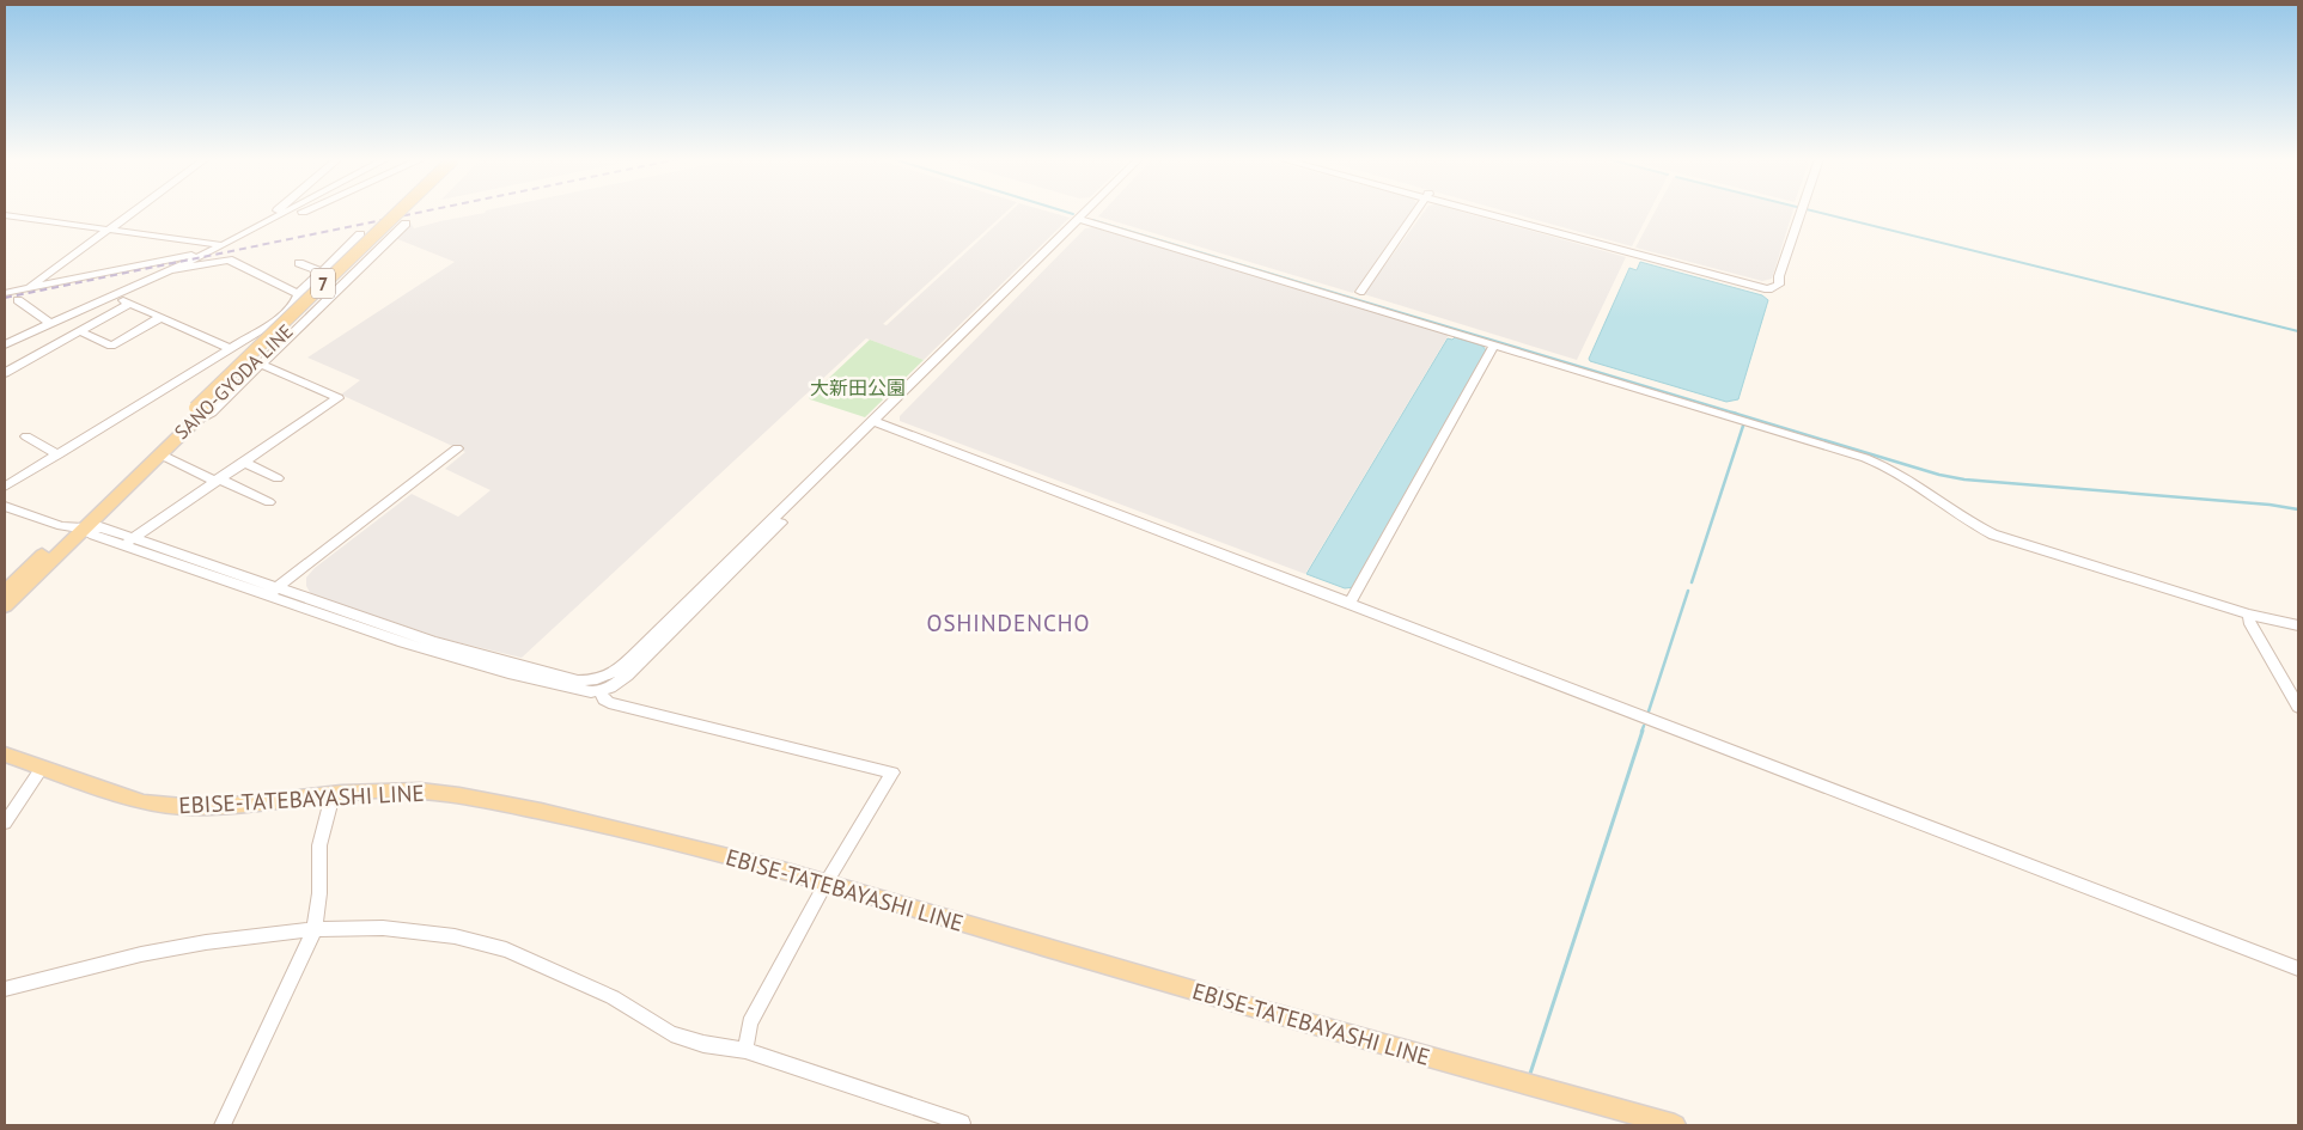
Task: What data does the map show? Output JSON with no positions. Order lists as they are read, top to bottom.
{
  "streets": {
    "main road": ["7", "SANO-GYODA LINE", "EBISE-TATEBAYASHI LINE"]
  },
  "districts": ["OSHINDENCHO"],
  "parks": ["大新田公園"]
}
